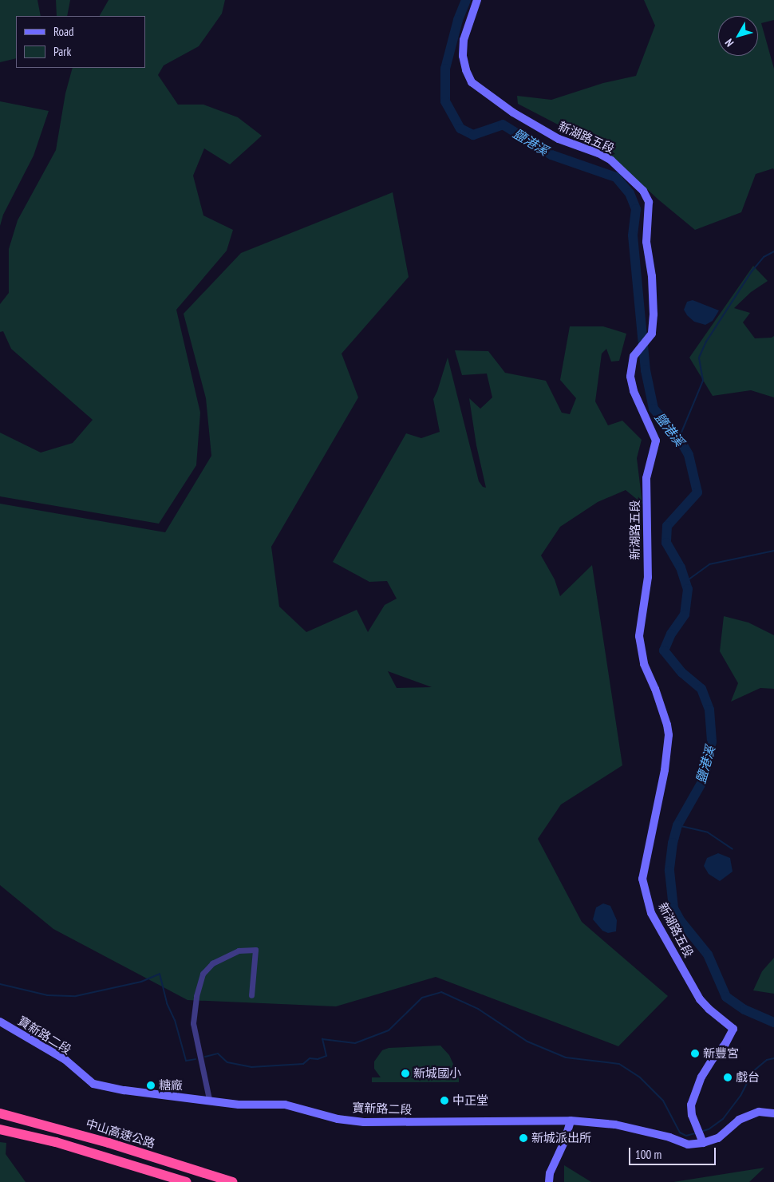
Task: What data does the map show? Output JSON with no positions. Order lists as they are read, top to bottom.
{
  "streets": {
    "highway": ["中山高速公路"],
    "street": ["新湖路五段", "寶新路二段"]
  },
  "crossings": [
    ["新湖路五段", "寶新路二段"]
  ],
  "water": ["鹽港溪"],
  "places": [
    "新豐宮",
    "新城國小",
    "戲台",
    "糖廠",
    "中正堂",
    "新城派出所"
  ],
  "legend": ["Road", "Park"],
  "scale_bar": "100 m",
  "north": "bottom left"
}
